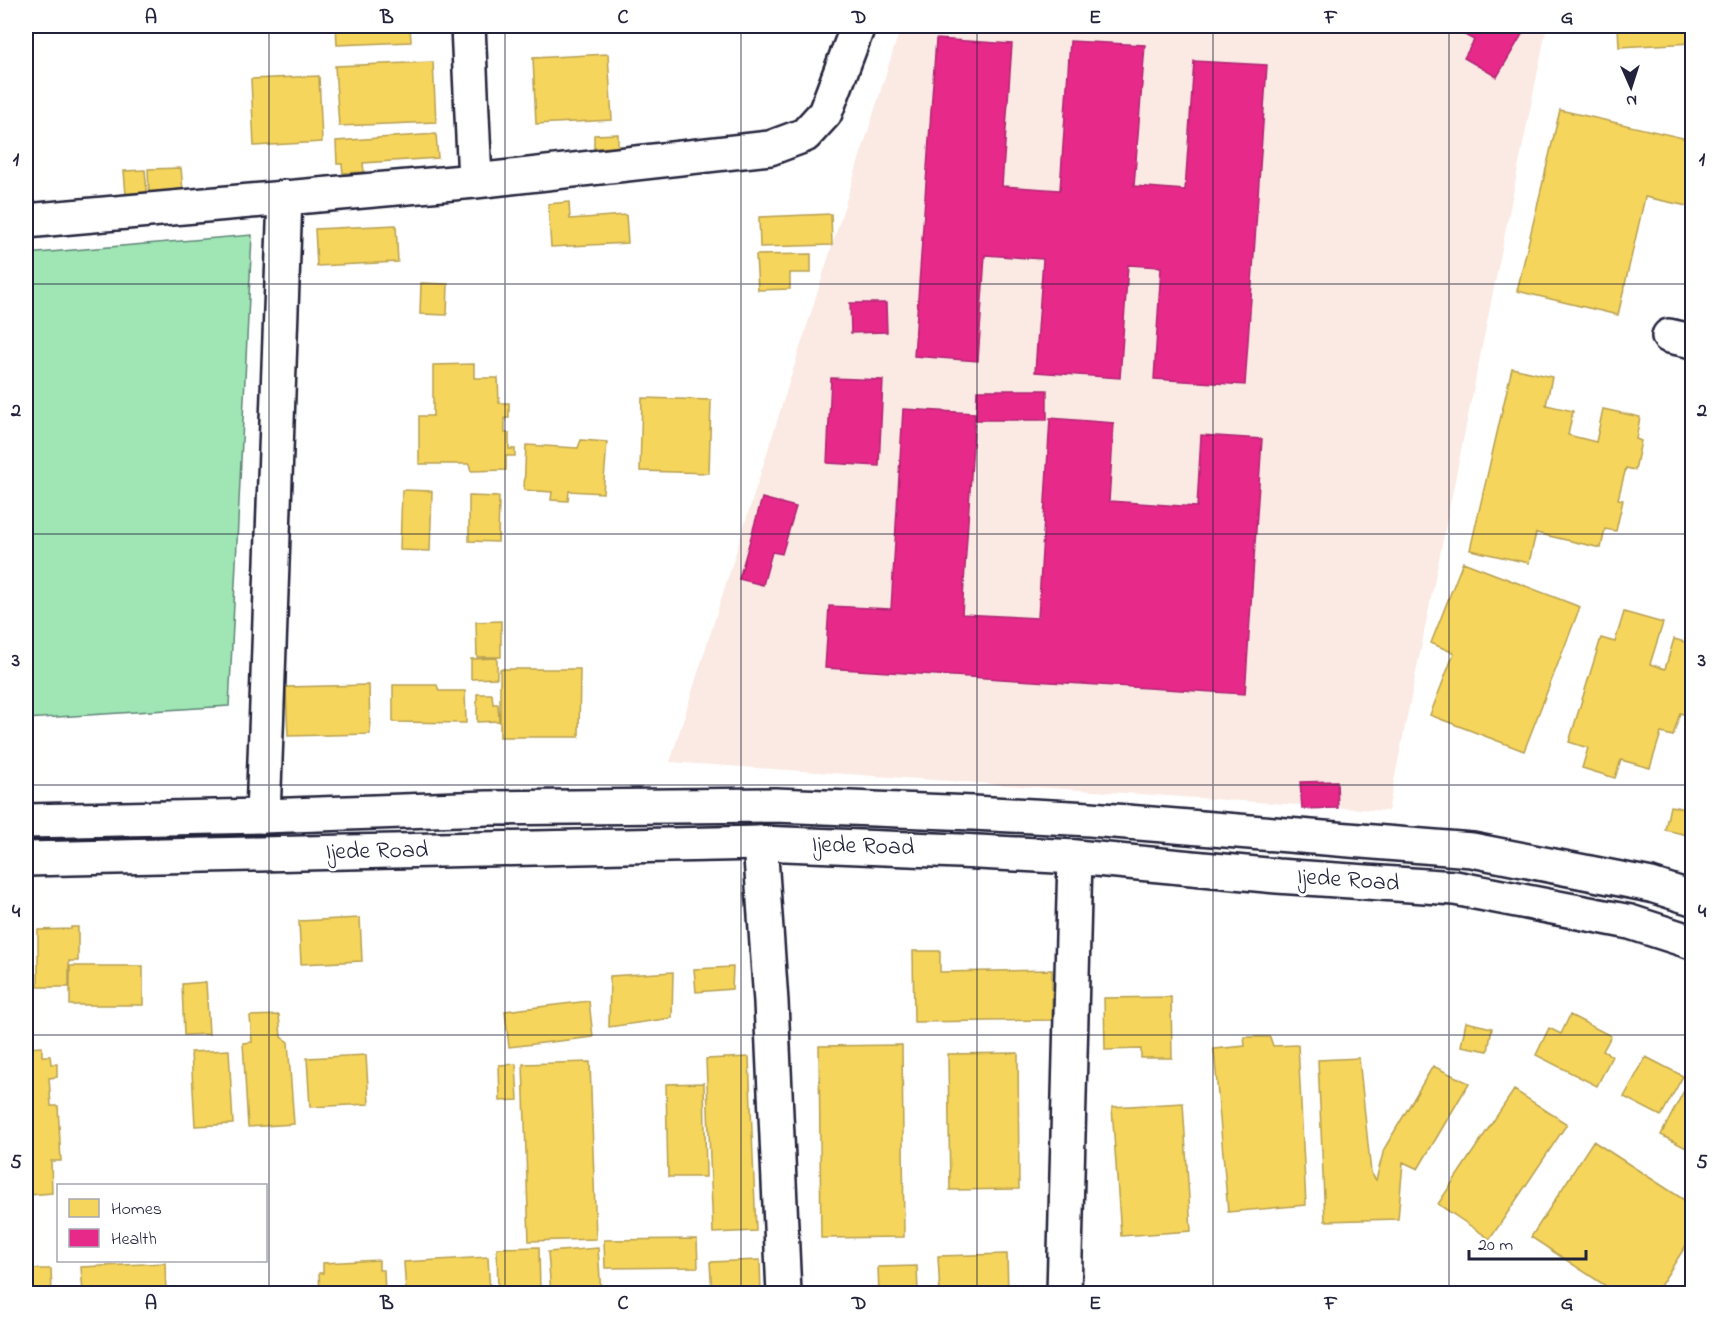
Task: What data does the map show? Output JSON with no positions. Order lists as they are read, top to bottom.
{
  "streets": {
    "main road": ["Ijede Road"]
  },
  "legend": ["Homes", "Health"],
  "scale_bar": "20 m",
  "north": "bottom",
  "grid": {
    "columns": [
      "A",
      "B",
      "C",
      "D",
      "E",
      "F",
      "G"
    ],
    "rows": [
      "1",
      "2",
      "3",
      "4",
      "5"
    ]
  }
}
